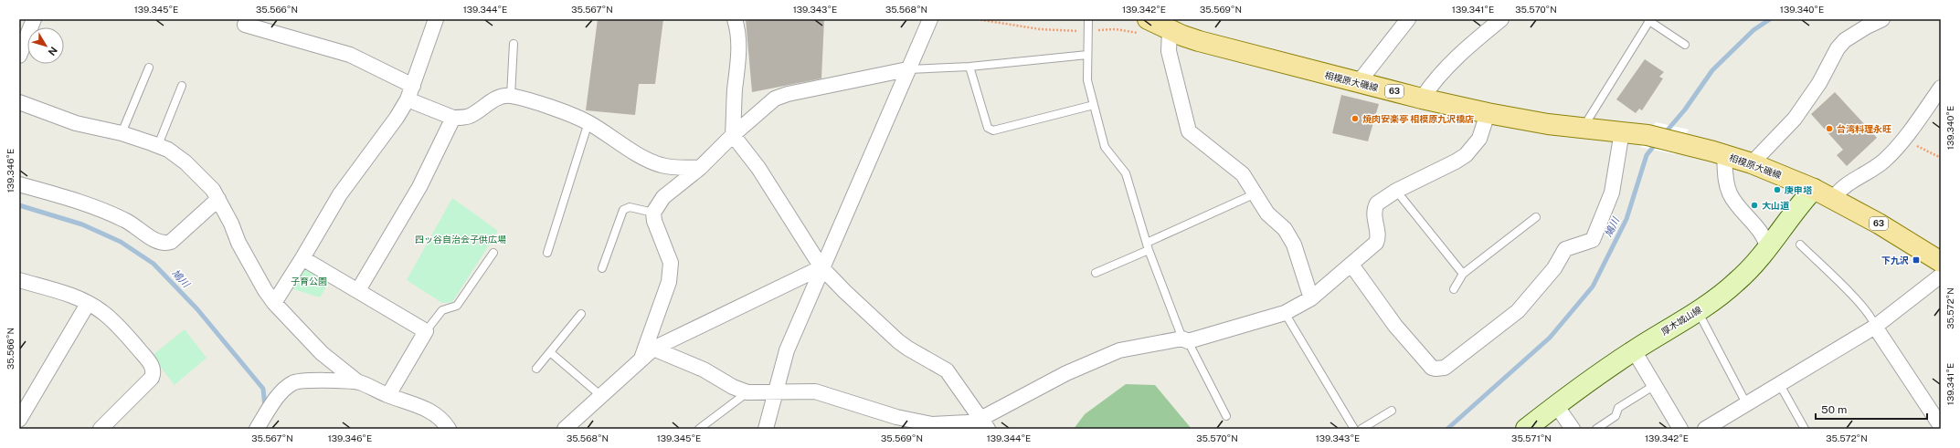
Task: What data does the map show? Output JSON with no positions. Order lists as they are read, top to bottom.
{
  "streets": {
    "main road": ["相模原大磯線", "63", "厚木城山線"]
  },
  "crossings": [
    ["相模原大磯線", "厚木城山線"]
  ],
  "water": ["鳩川"],
  "parks": ["四ッ谷自治会子供広場", "子育公園"],
  "places": {
    "other": [
      "焼肉安楽亭 相模原九沢橋店",
      "台湾料理永旺",
      "庚申塔",
      "大山道"
    ],
    "transit": ["下九沢"]
  },
  "scale_bar": "50 m",
  "north": "bottom right",
  "coordinates": [
    "139.345°E",
    "35.566°N",
    "139.344°E",
    "35.567°N",
    "139.343°E",
    "35.568°N",
    "139.342°E",
    "35.569°N",
    "139.341°E",
    "35.570°N",
    "139.340°E",
    "139.346°E",
    "35.572°N",
    "35.571°N"
  ]
}
